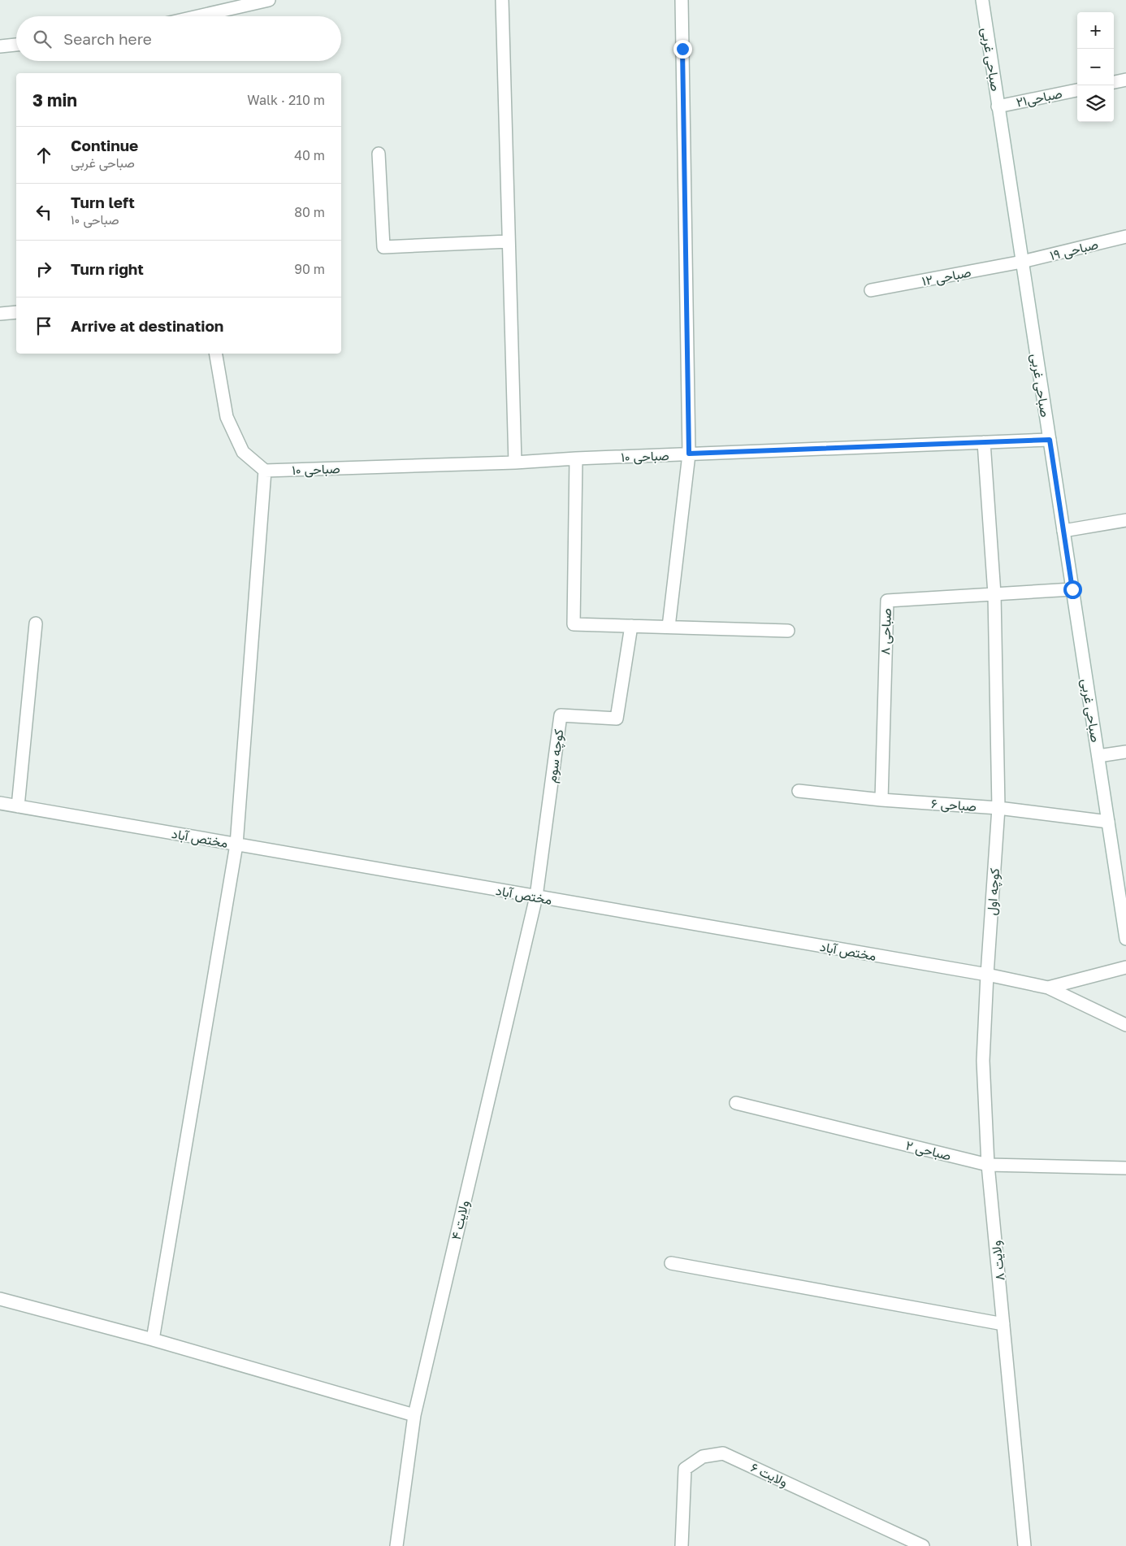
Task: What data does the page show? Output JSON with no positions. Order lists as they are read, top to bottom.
{
  "streets": {
    "street": [
      "صباحی غربی",
      "صباحی۲۱",
      "صباحی ۱۹",
      "صباحی ۱۲",
      "صباحی ۱۰",
      "صباحی ۸",
      "کوچه سوم",
      "صباحی ۶",
      "مختص آباد",
      "کوچه اول",
      "صباحی ۲",
      "ولایت ۴",
      "ولایت ۸",
      "ولایت ۶"
    ]
  },
  "crossings": [
    ["صباحی غربی", "صباحی۲۱"],
    ["صباحی غربی", "صباحی ۱۹"],
    ["صباحی غربی", "صباحی ۱۲"],
    ["صباحی غربی", "صباحی ۱۰"],
    ["صباحی غربی", "صباحی ۸"],
    ["صباحی غربی", "صباحی ۶"],
    ["صباحی ۱۹", "صباحی ۱۲"],
    ["صباحی ۱۰", "کوچه اول"],
    ["صباحی ۸", "صباحی ۶"],
    ["صباحی ۸", "کوچه اول"],
    ["کوچه سوم", "مختص آباد"],
    ["کوچه سوم", "ولایت ۴"],
    ["صباحی ۶", "کوچه اول"],
    ["مختص آباد", "کوچه اول"],
    ["مختص آباد", "ولایت ۴"],
    ["مختص آباد", "ولایت ۸"],
    ["کوچه اول", "ولایت ۸"],
    ["صباحی ۲", "ولایت ۸"]
  ],
  "page": {
    "map_buttons": ["+", "−"],
    "search": "Search here",
    "heading": ["3 min", "Walk · 210 m"],
    "list": [
      ["Continue", "صباحی غربی", "40 m"],
      ["Turn left", "صباحی ۱۰", "80 m"],
      ["Turn right", "90 m"],
      "Arrive at destination"
    ]
  }
}
